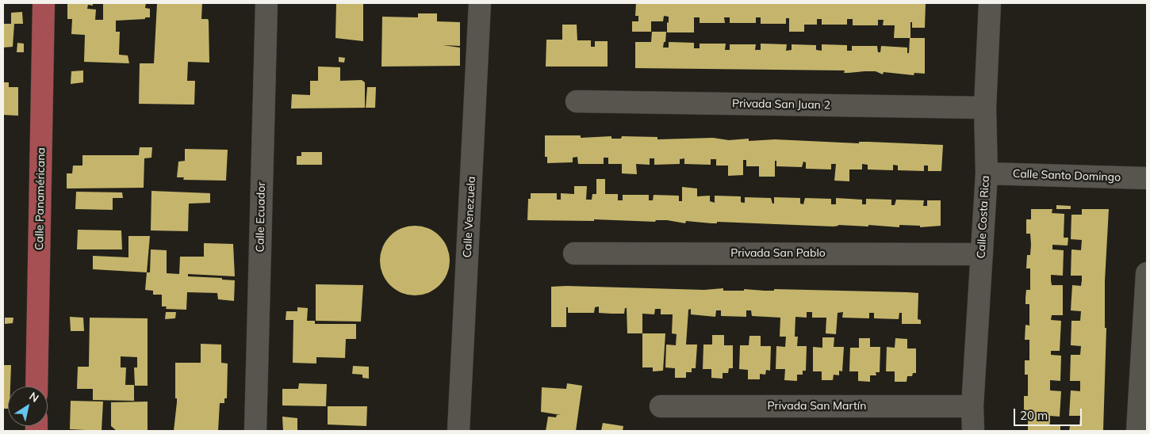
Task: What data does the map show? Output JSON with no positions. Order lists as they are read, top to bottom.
{
  "streets": {
    "main road": ["Calle Panaméricana"],
    "street": [
      "Privada San Juan 2",
      "Calle Santo Domingo",
      "Calle Ecuador",
      "Calle Venezuela",
      "Calle Costa Rica",
      "Privada San Pablo",
      "Privada San Martín"
    ]
  },
  "crossings": [
    ["Privada San Juan 2", "Calle Costa Rica"],
    ["Calle Santo Domingo", "Calle Costa Rica"],
    ["Calle Costa Rica", "Privada San Pablo"],
    ["Calle Costa Rica", "Privada San Martín"]
  ],
  "scale_bar": "20 m",
  "north": "top right"
}
